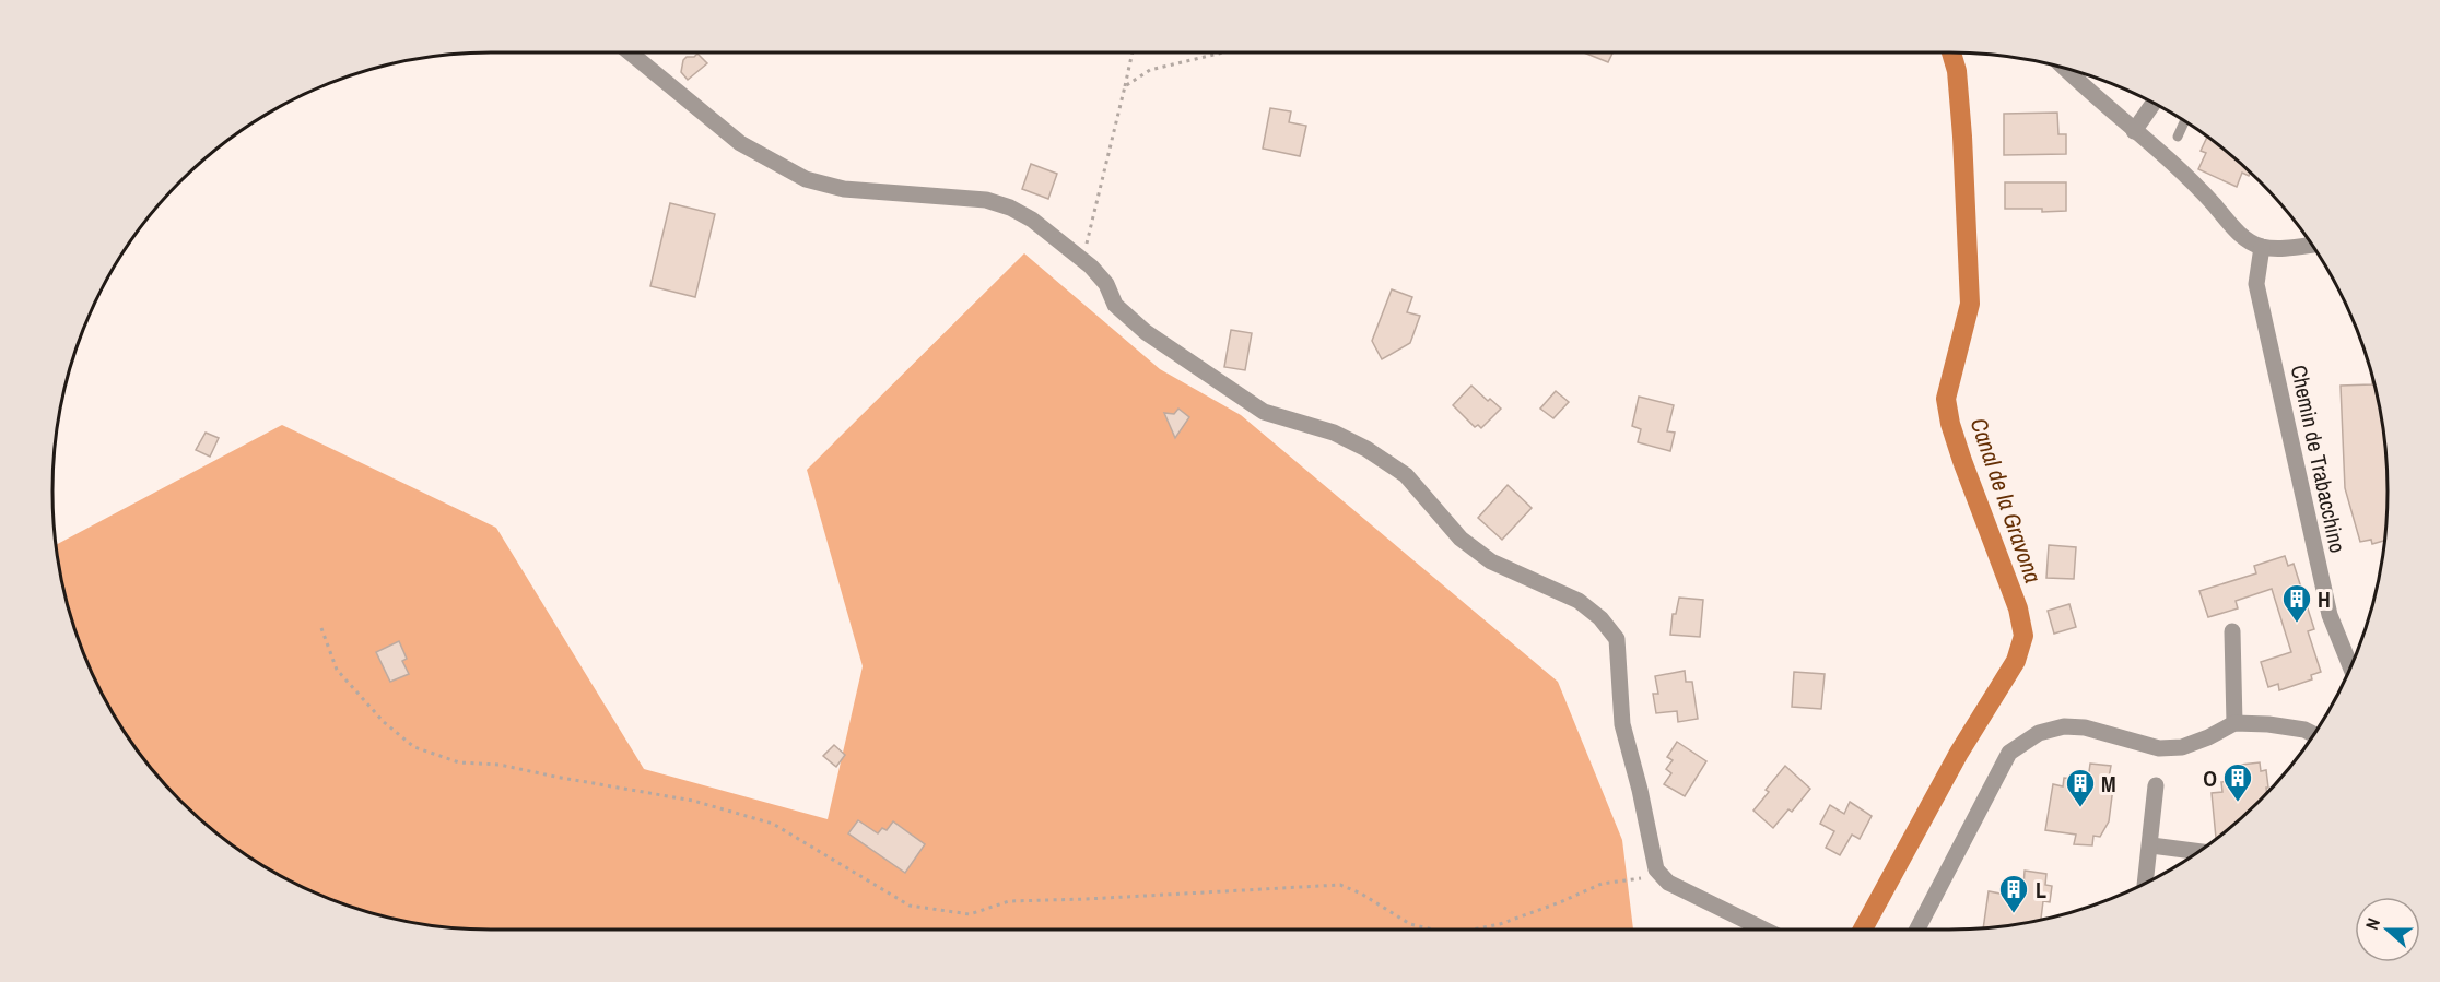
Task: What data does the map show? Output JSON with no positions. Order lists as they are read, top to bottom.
{
  "streets": {
    "street": ["Chemin de Trabacchino"]
  },
  "water": ["Canal de la Gravona"],
  "places": {
    "building": [
      "H",
      "O",
      "M",
      "L"
    ]
  },
  "north": "left"
}
